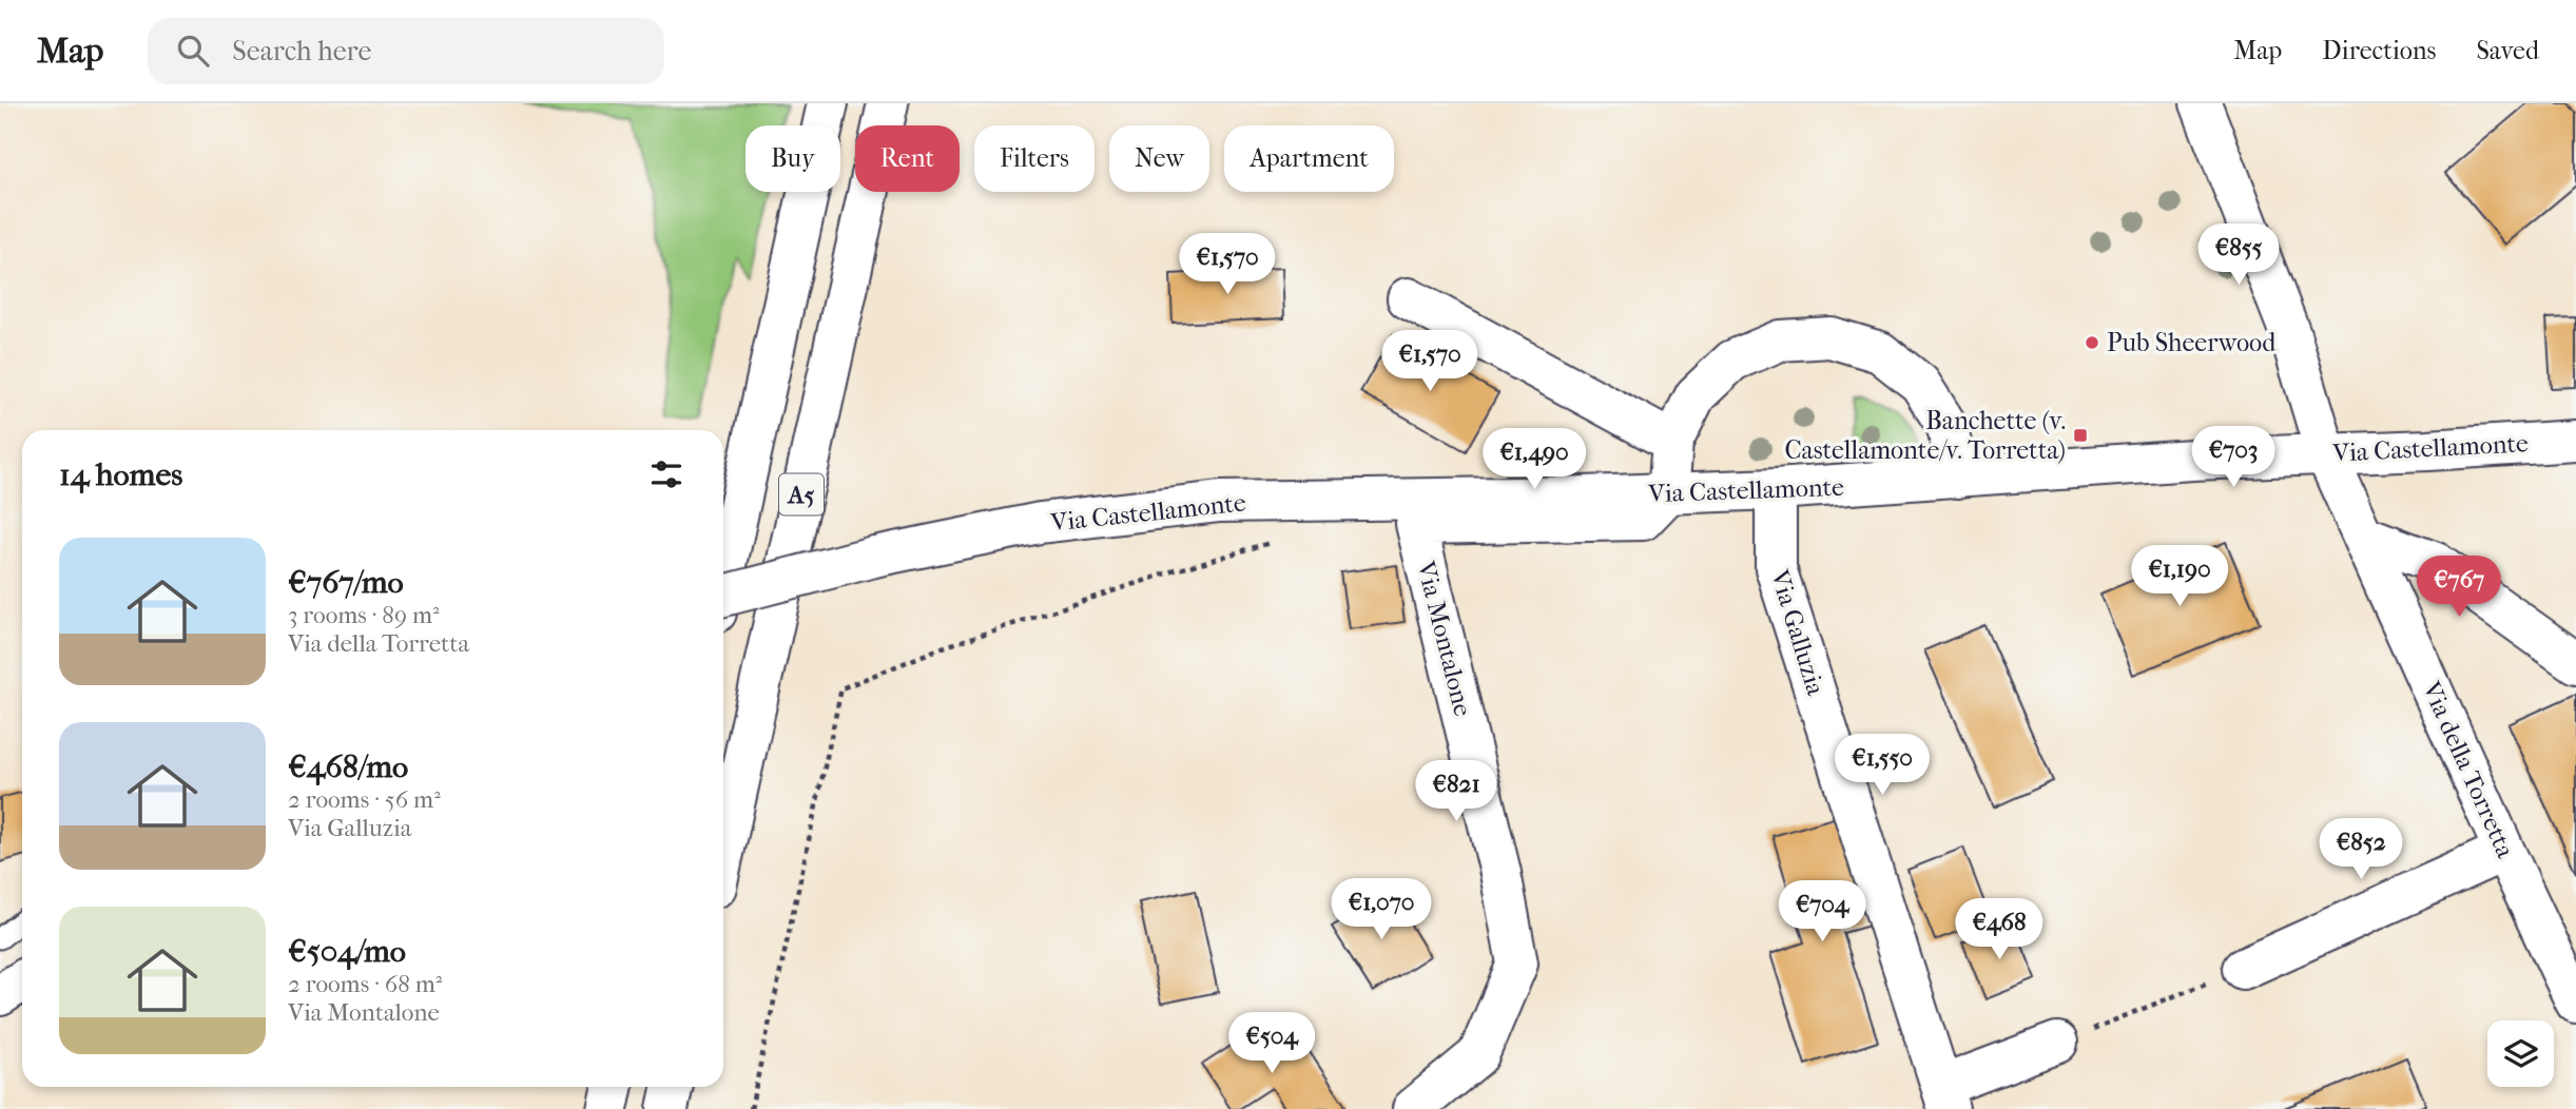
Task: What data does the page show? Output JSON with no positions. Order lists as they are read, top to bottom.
{
  "streets": {
    "main road": [
      "Via Castellamonte",
      "A5",
      "Via Galluzia",
      "Via Montalone",
      "Via della Torretta"
    ]
  },
  "crossings": [
    ["Via Castellamonte", "Via Galluzia"],
    ["Via Castellamonte", "Via Montalone"],
    ["Via Castellamonte", "Via della Torretta"]
  ],
  "places": {
    "other": ["Pub Sheerwood"],
    "transit": ["Banchette (v. Castellamonte/v. Torretta)"]
  },
  "page": {
    "header": "Map",
    "search": "Search here",
    "nav": ["Map", "Directions", "Saved"],
    "chip": [
      "Buy",
      "Rent",
      "Filters",
      "New",
      "Apartment"
    ],
    "price": [
      "€855",
      "€1,570",
      "€1,570",
      "€703",
      "€1,490",
      "€1,190",
      "€767",
      "€1,550",
      "€821",
      "€852",
      "€1,070",
      "€704",
      "€468",
      "€504"
    ],
    "heading": "14 homes",
    "list": [
      {
        "name": "€767/mo",
        "note": "3 rooms · 89 m² · Via della Torretta"
      },
      {
        "name": "€468/mo",
        "note": "2 rooms · 56 m² · Via Galluzia"
      },
      {
        "name": "€504/mo",
        "note": "2 rooms · 68 m² · Via Montalone"
      }
    ]
  }
}
